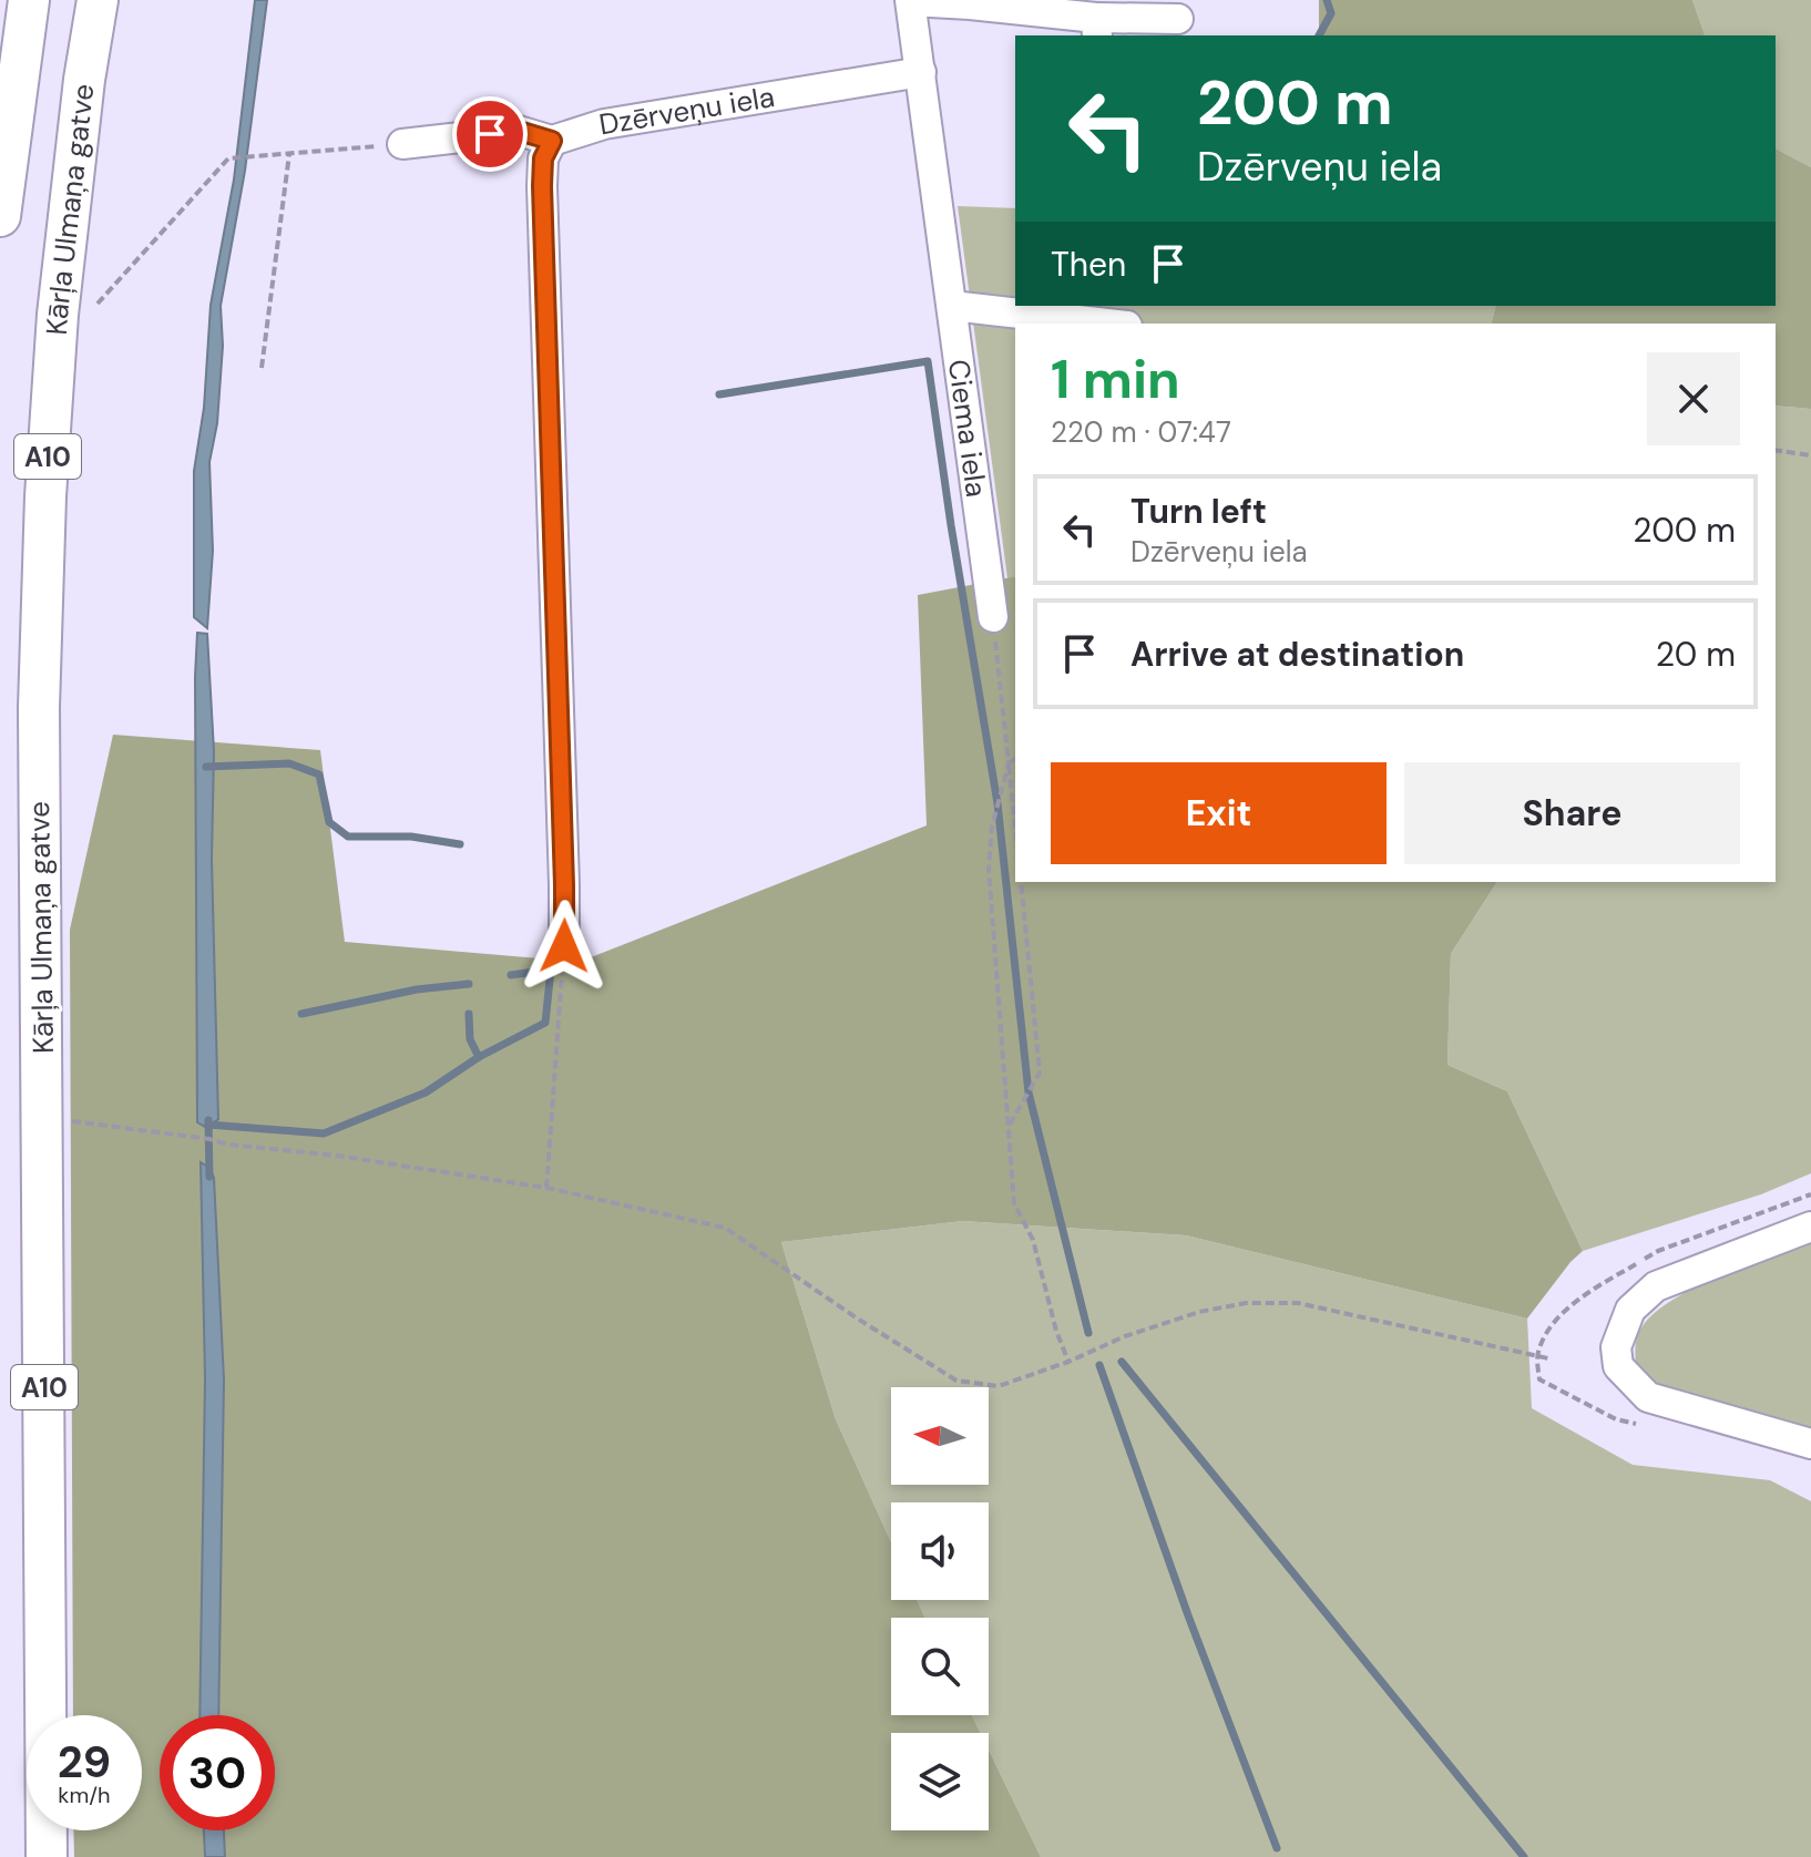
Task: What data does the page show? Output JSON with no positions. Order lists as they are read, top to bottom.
{
  "streets": {
    "highway": ["Kārļa Ulmaņa gatve", "A10"],
    "street": ["Dzērveņu iela", "Ciema iela"]
  },
  "crossings": [
    ["Dzērveņu iela", "Ciema iela"]
  ],
  "north": "left",
  "page": {
    "turn": ["200 m", "Dzērveņu iela"],
    "then": "Then",
    "heading": ["1 min", "220 m · 07:47"],
    "list": [
      {
        "name": "Turn left",
        "note": "Dzērveņu iela",
        "value": "200 m"
      },
      {
        "name": "Arrive at destination",
        "value": "20 m"
      }
    ],
    "buttons": ["Exit", "Share"],
    "speed": "29 km/h",
    "limit": "30"
  }
}
